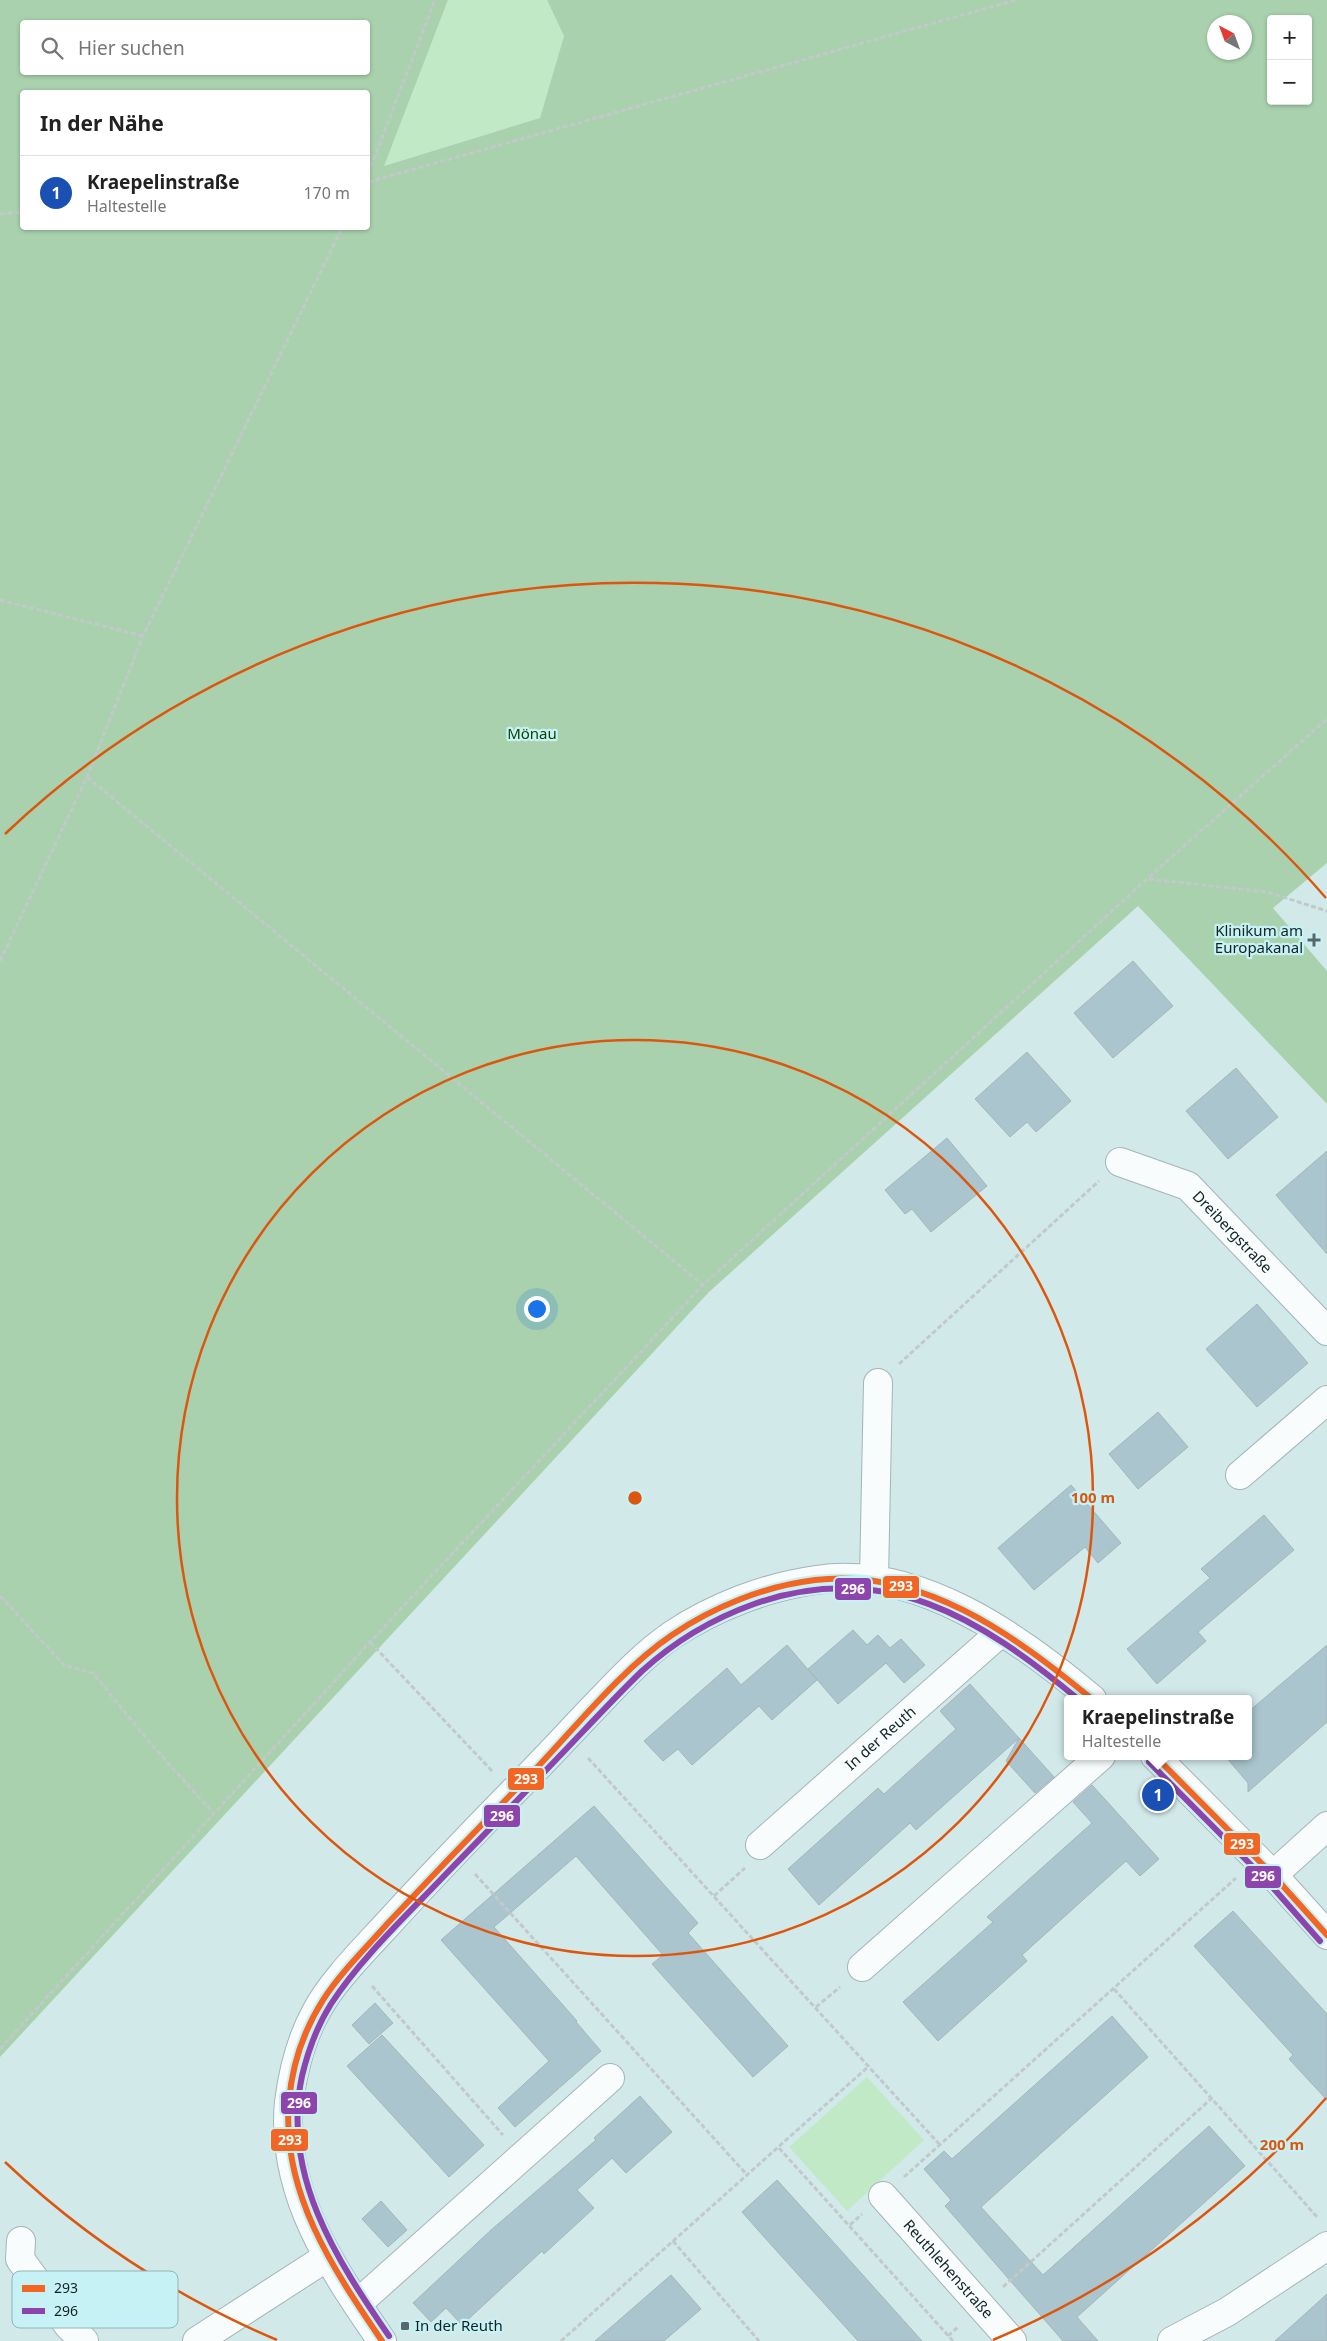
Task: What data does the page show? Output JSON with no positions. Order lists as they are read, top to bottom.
{
  "streets": {
    "street": ["Dreibergstraße", "In der Reuth", "Reuthlehenstraße"]
  },
  "parks": ["Mönau"],
  "places": {
    "health": ["Klinikum am Europakanal"],
    "transit": ["In der Reuth"]
  },
  "lines": ["transit line 293", "transit line 296"],
  "legend": ["293", "296"],
  "north": "top left",
  "page": {
    "map_buttons": ["+", "−"],
    "search": "Hier suchen",
    "heading": "In der Nähe",
    "list": [
      {
        "mark": "1",
        "name": "Kraepelinstraße",
        "note": "Haltestelle",
        "value": "170 m"
      }
    ],
    "popup": ["Kraepelinstraße", "Haltestelle"],
    "pins": "1"
  },
  "rings": ["100 m", "200 m"]
}
